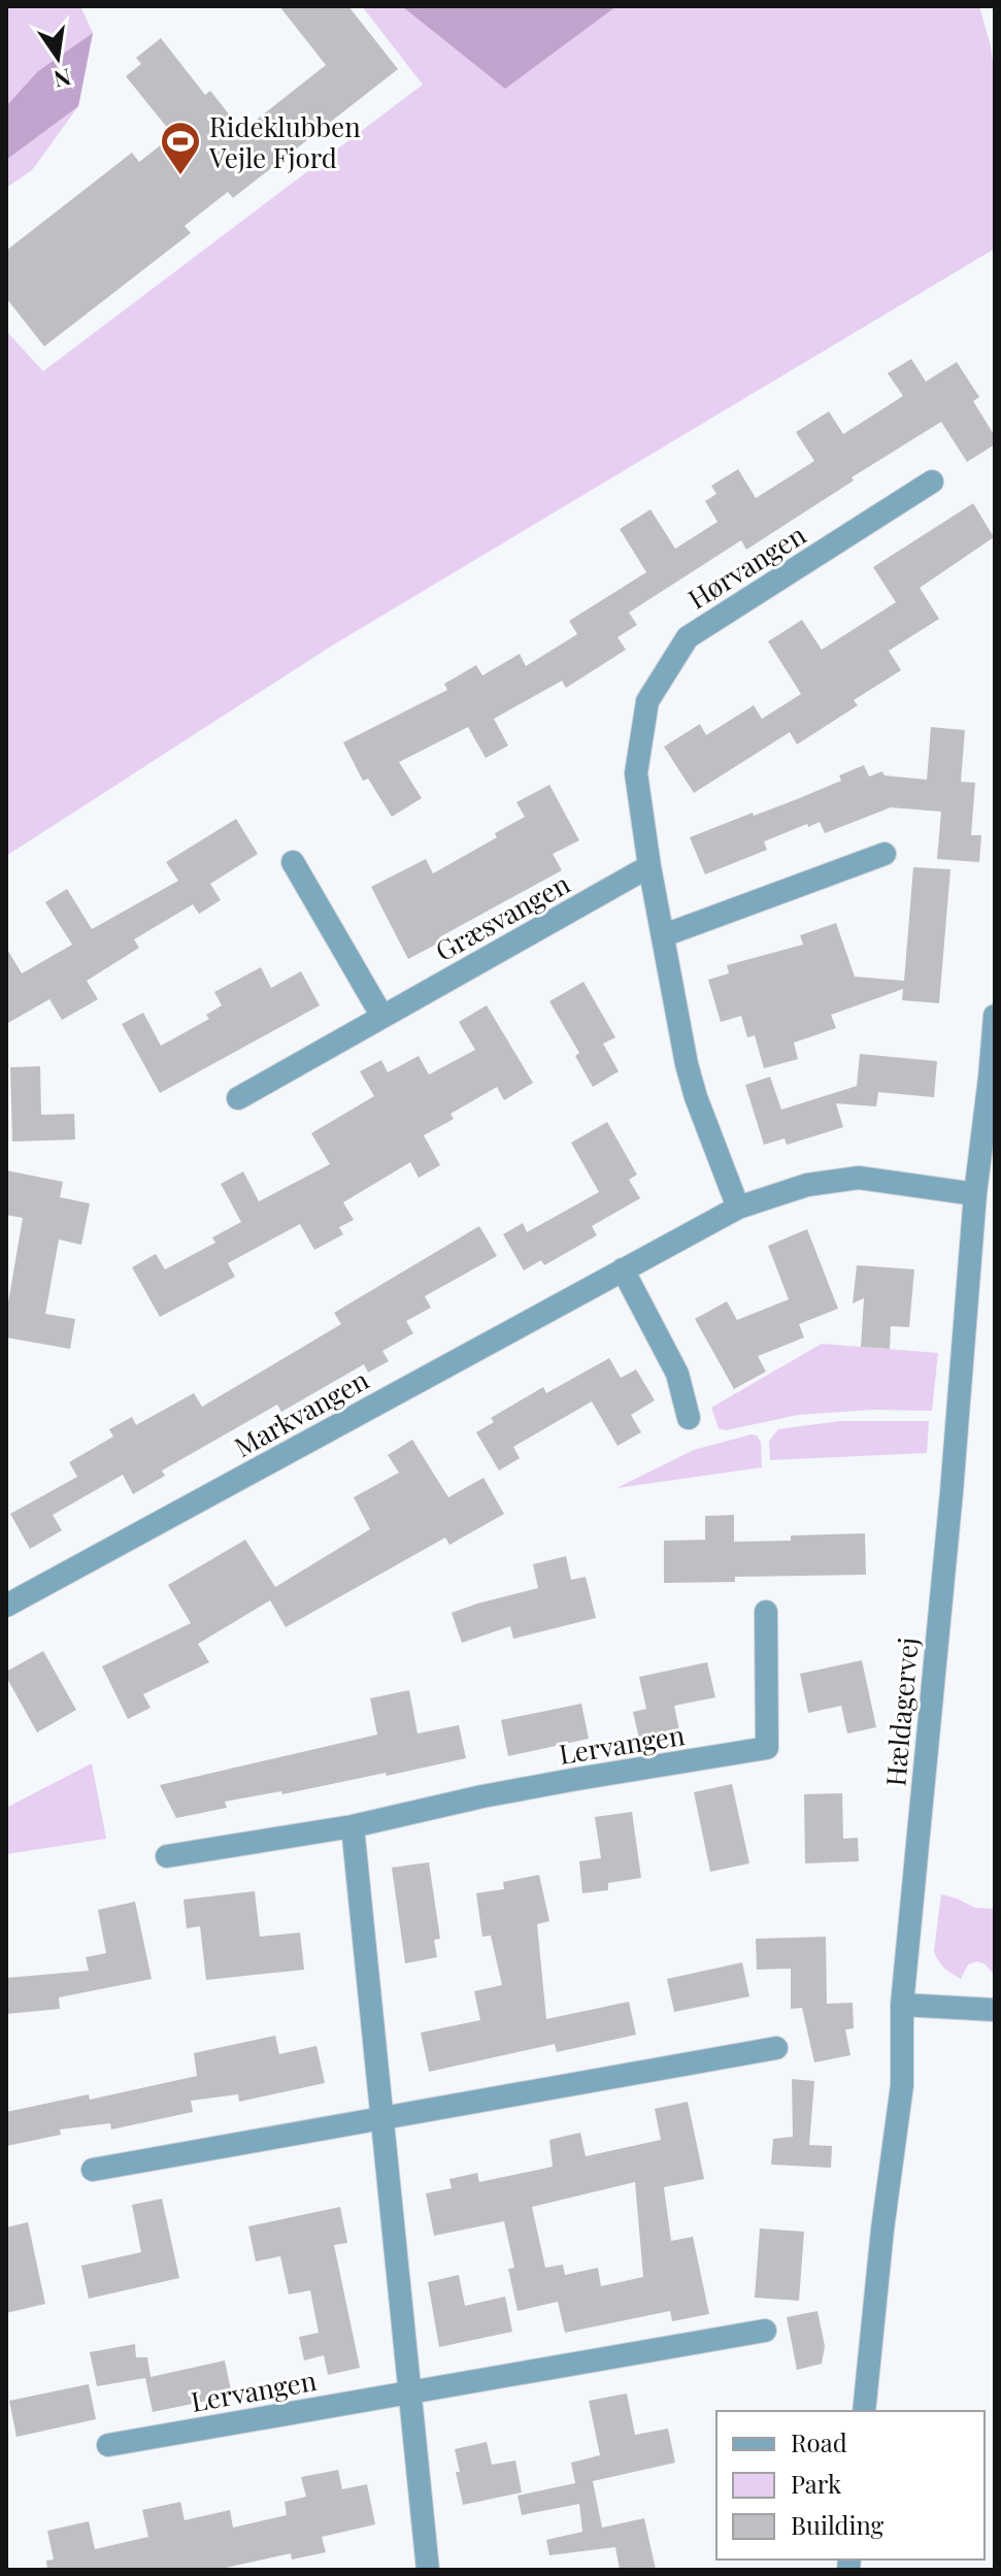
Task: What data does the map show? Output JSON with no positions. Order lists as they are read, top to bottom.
{
  "streets": {
    "street": [
      "Hørvangen",
      "Græsvangen",
      "Markvangen",
      "Hældagervej",
      "Lervangen"
    ]
  },
  "crossings": [
    ["Hørvangen", "Græsvangen"],
    ["Hørvangen", "Markvangen"],
    ["Markvangen", "Hældagervej"]
  ],
  "places": {
    "sports": ["Rideklubben Vejle Fjord"]
  },
  "legend": ["Road", "Park", "Building"],
  "north": "bottom"
}
